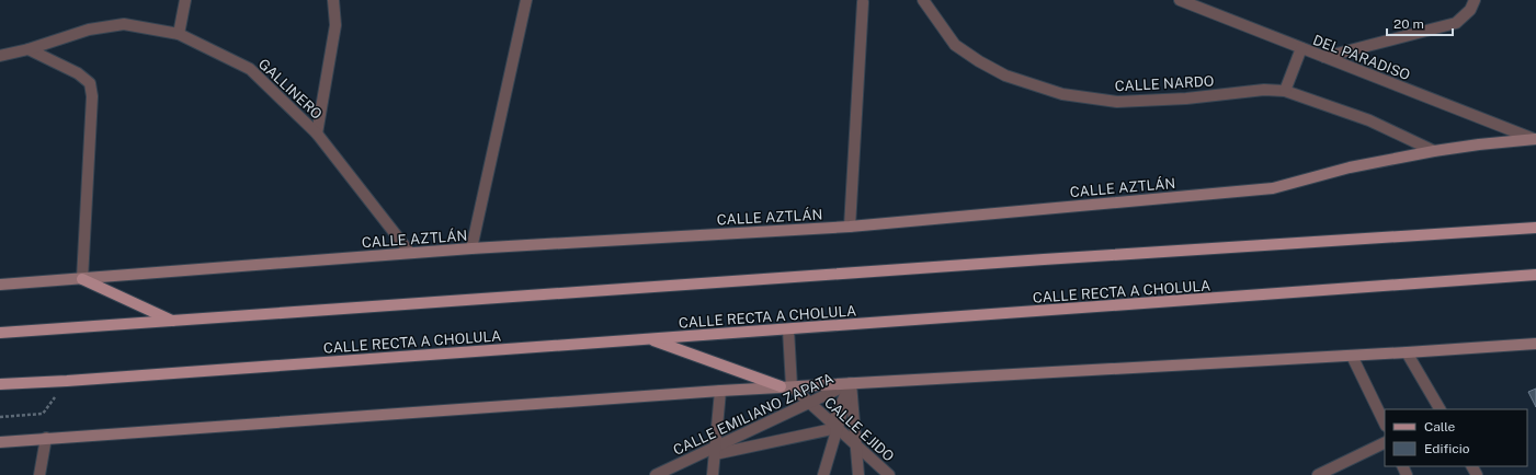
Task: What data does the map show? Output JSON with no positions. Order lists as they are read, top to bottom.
{
  "streets": {
    "main road": ["CALLE AZTLÁN", "CALLE RECTA A CHOLULA"],
    "street": [
      "DEL PARADISO",
      "CALLE NARDO",
      "GALLINERO",
      "CALLE EMILIANO ZAPATA",
      "CALLE EJIDO"
    ]
  },
  "crossings": [
    ["DEL PARADISO", "CALLE AZTLÁN"],
    ["CALLE NARDO", "CALLE AZTLÁN"],
    ["GALLINERO", "CALLE AZTLÁN"],
    ["CALLE EMILIANO ZAPATA", "CALLE EJIDO"]
  ],
  "legend": ["Calle", "Edificio"],
  "scale_bar": "20 m"
}
